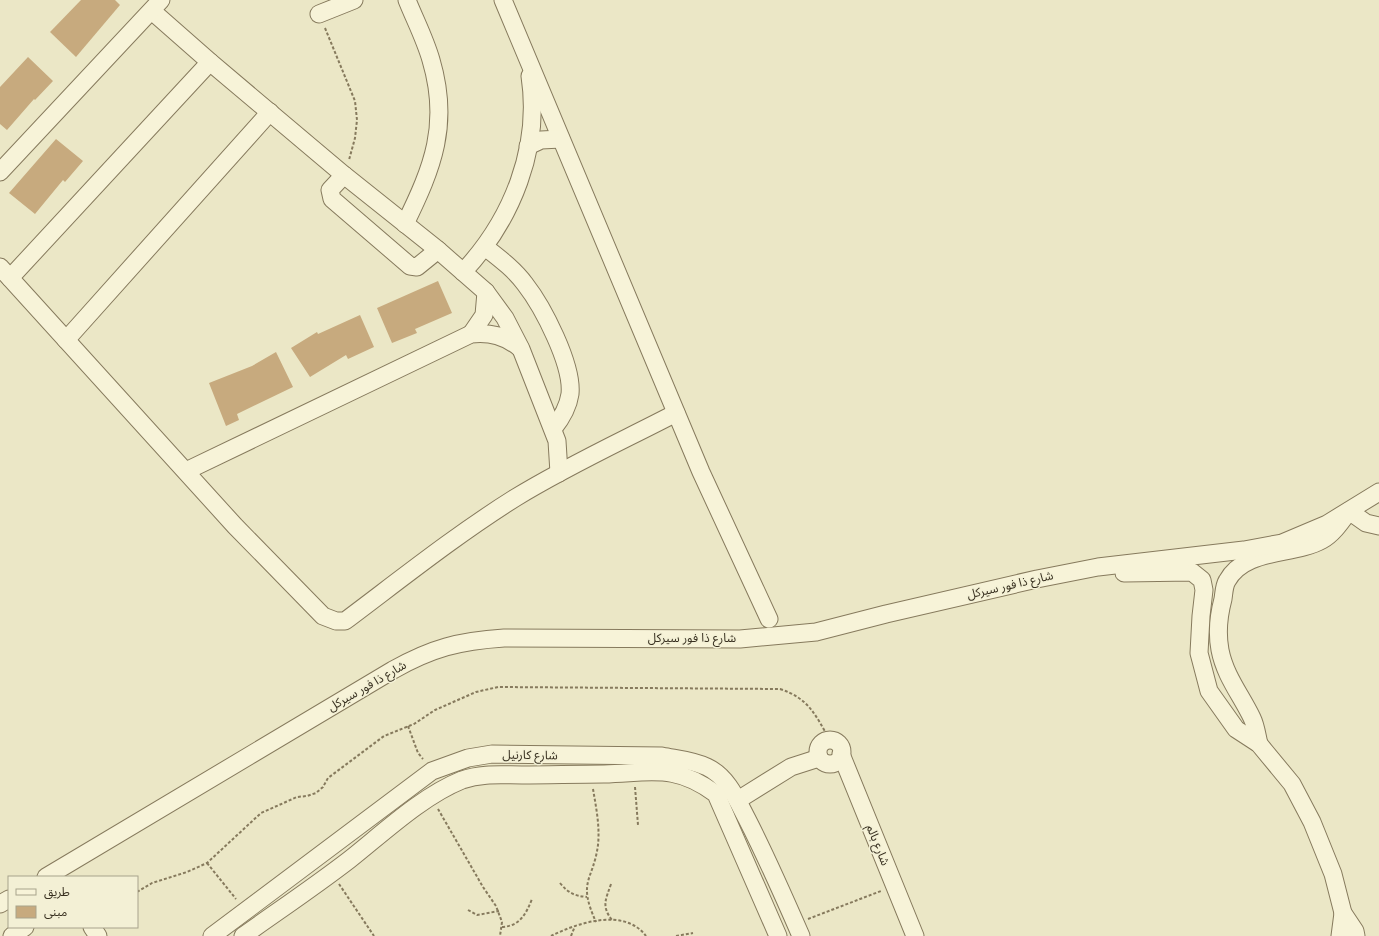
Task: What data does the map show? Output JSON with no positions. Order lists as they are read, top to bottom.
{
  "streets": {
    "street": ["شارع ذا فور سيركل", "شارع كارنيل", "شارع بالم"]
  },
  "crossings": [
    ["شارع كارنيل", "شارع بالم"]
  ],
  "legend": ["طريق", "مبنى"]
}
